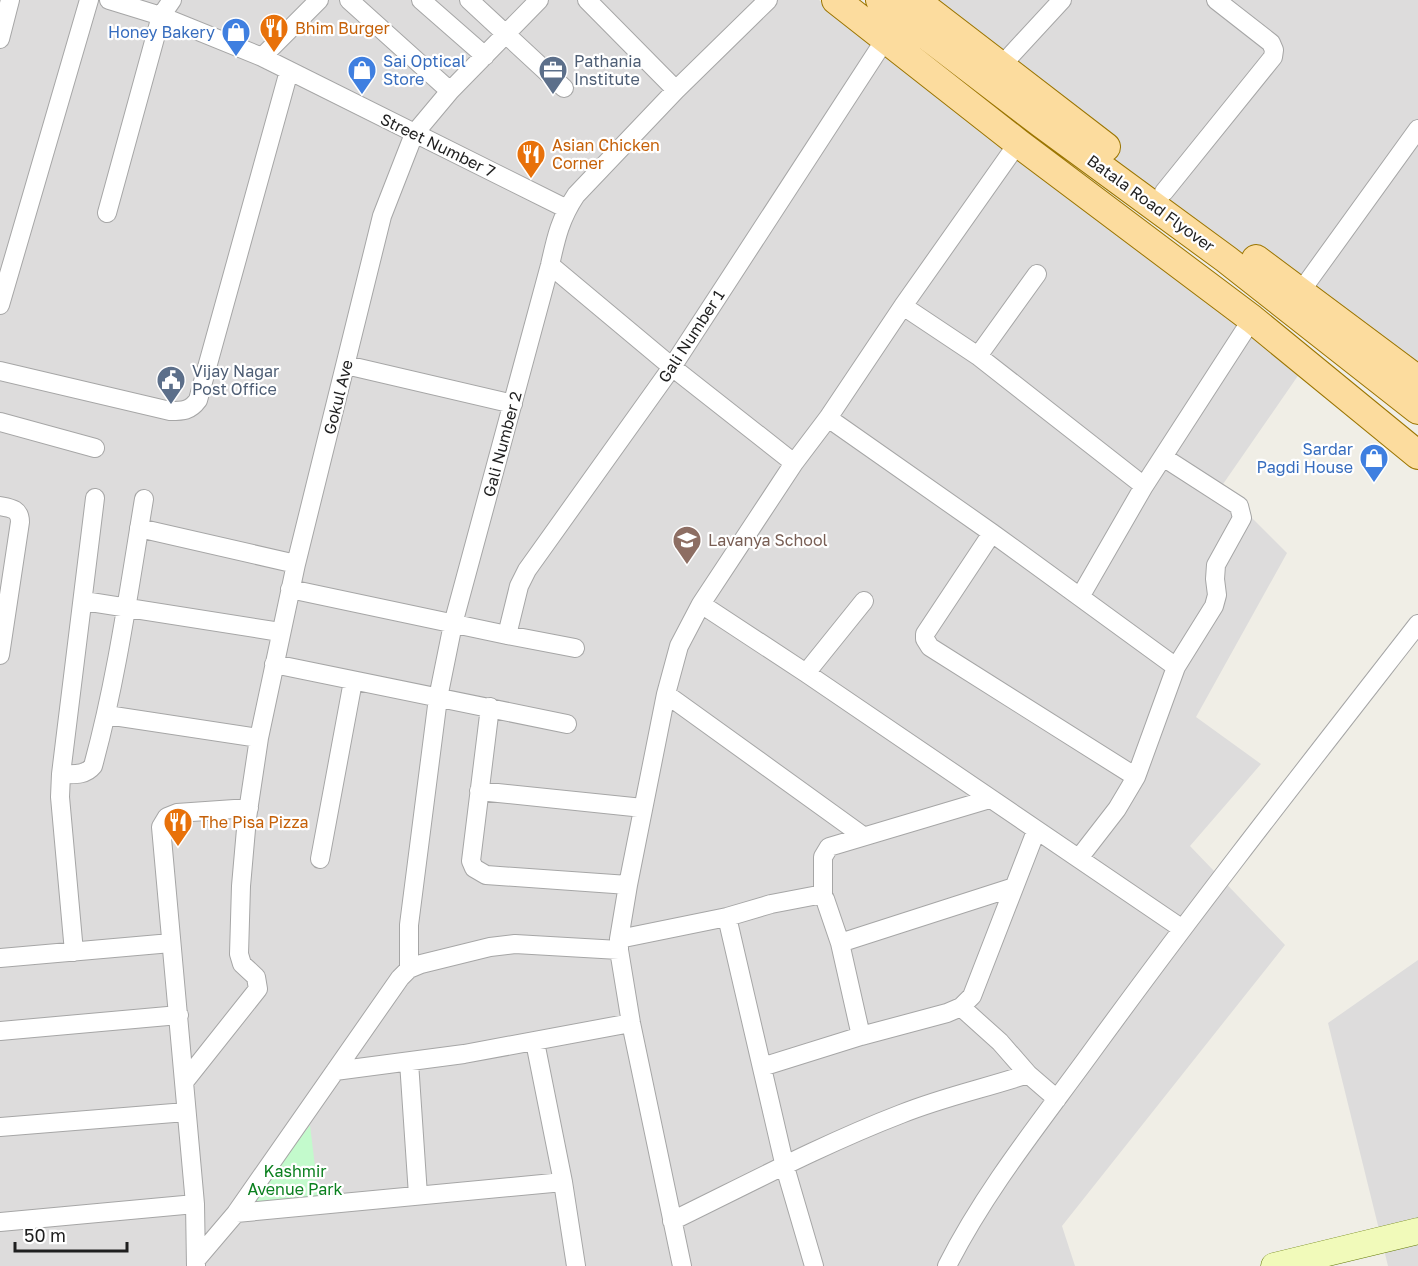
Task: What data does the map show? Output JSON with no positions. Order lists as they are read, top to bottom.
{
  "streets": {
    "main road": ["Batala Road Flyover"],
    "street": [
      "Street Number 7",
      "Gali Number 1",
      "Gokul Ave",
      "Gali Number 2"
    ]
  },
  "crossings": [
    ["Street Number 7", "Gokul Ave"],
    ["Street Number 7", "Gali Number 2"]
  ],
  "parks": ["Kashmir Avenue Park"],
  "places": {
    "restaurant": ["Bhim Burger", "Asian Chicken Corner", "The Pisa Pizza"],
    "shop": ["Honey Bakery", "Sai Optical Store", "Sardar Pagdi House"],
    "office": ["Pathania Institute"],
    "public building": ["Vijay Nagar Post Office"],
    "school or university": ["Lavanya School"]
  },
  "scale_bar": "50 m"
}
